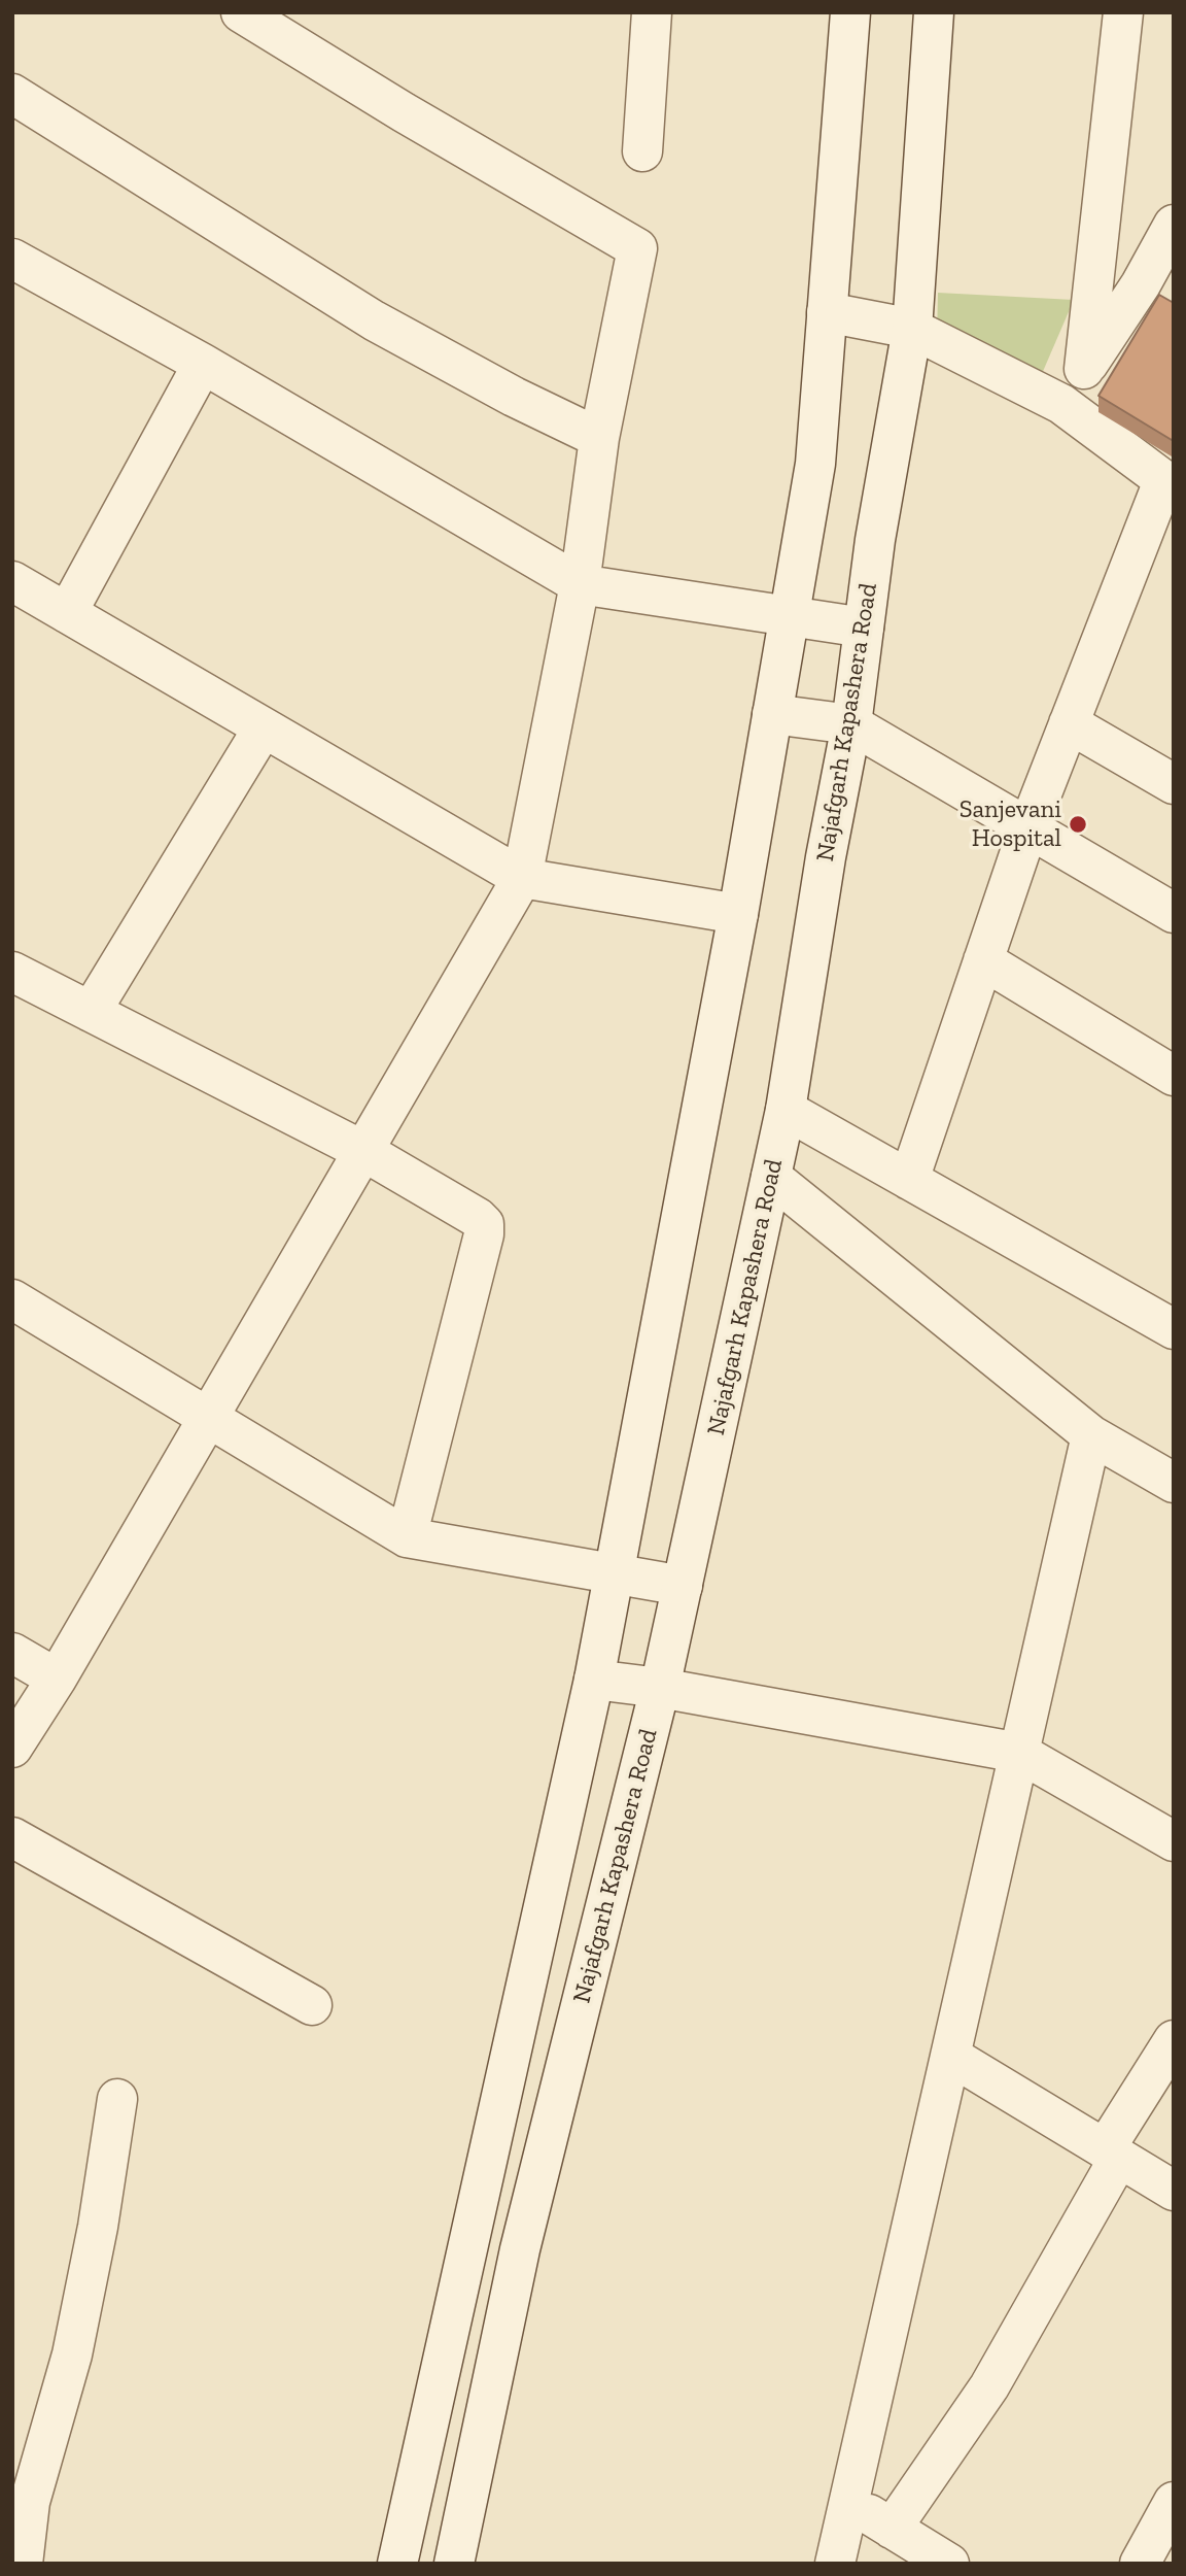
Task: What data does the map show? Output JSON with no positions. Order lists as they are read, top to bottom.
{
  "streets": {
    "street": ["Najafgarh Kapashera Road"]
  },
  "places": ["Sanjevani Hospital"]
}
